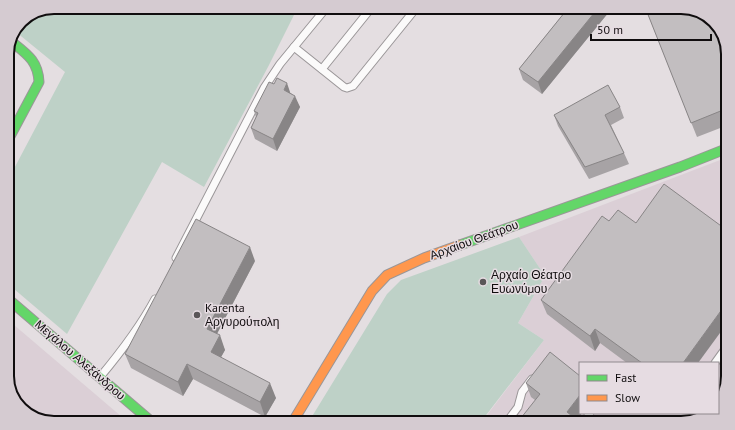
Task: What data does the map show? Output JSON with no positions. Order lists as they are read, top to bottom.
{
  "streets": {
    "street": ["Αρχαίου Θεάτρου", "Μεγάλου Αλεξάνδρου"]
  },
  "places": ["Αρχαίο Θέατρο Ευωνύμου", "Karenta Αργυρούπολη"],
  "legend": ["Fast", "Slow"],
  "scale_bar": "50 m"
}
